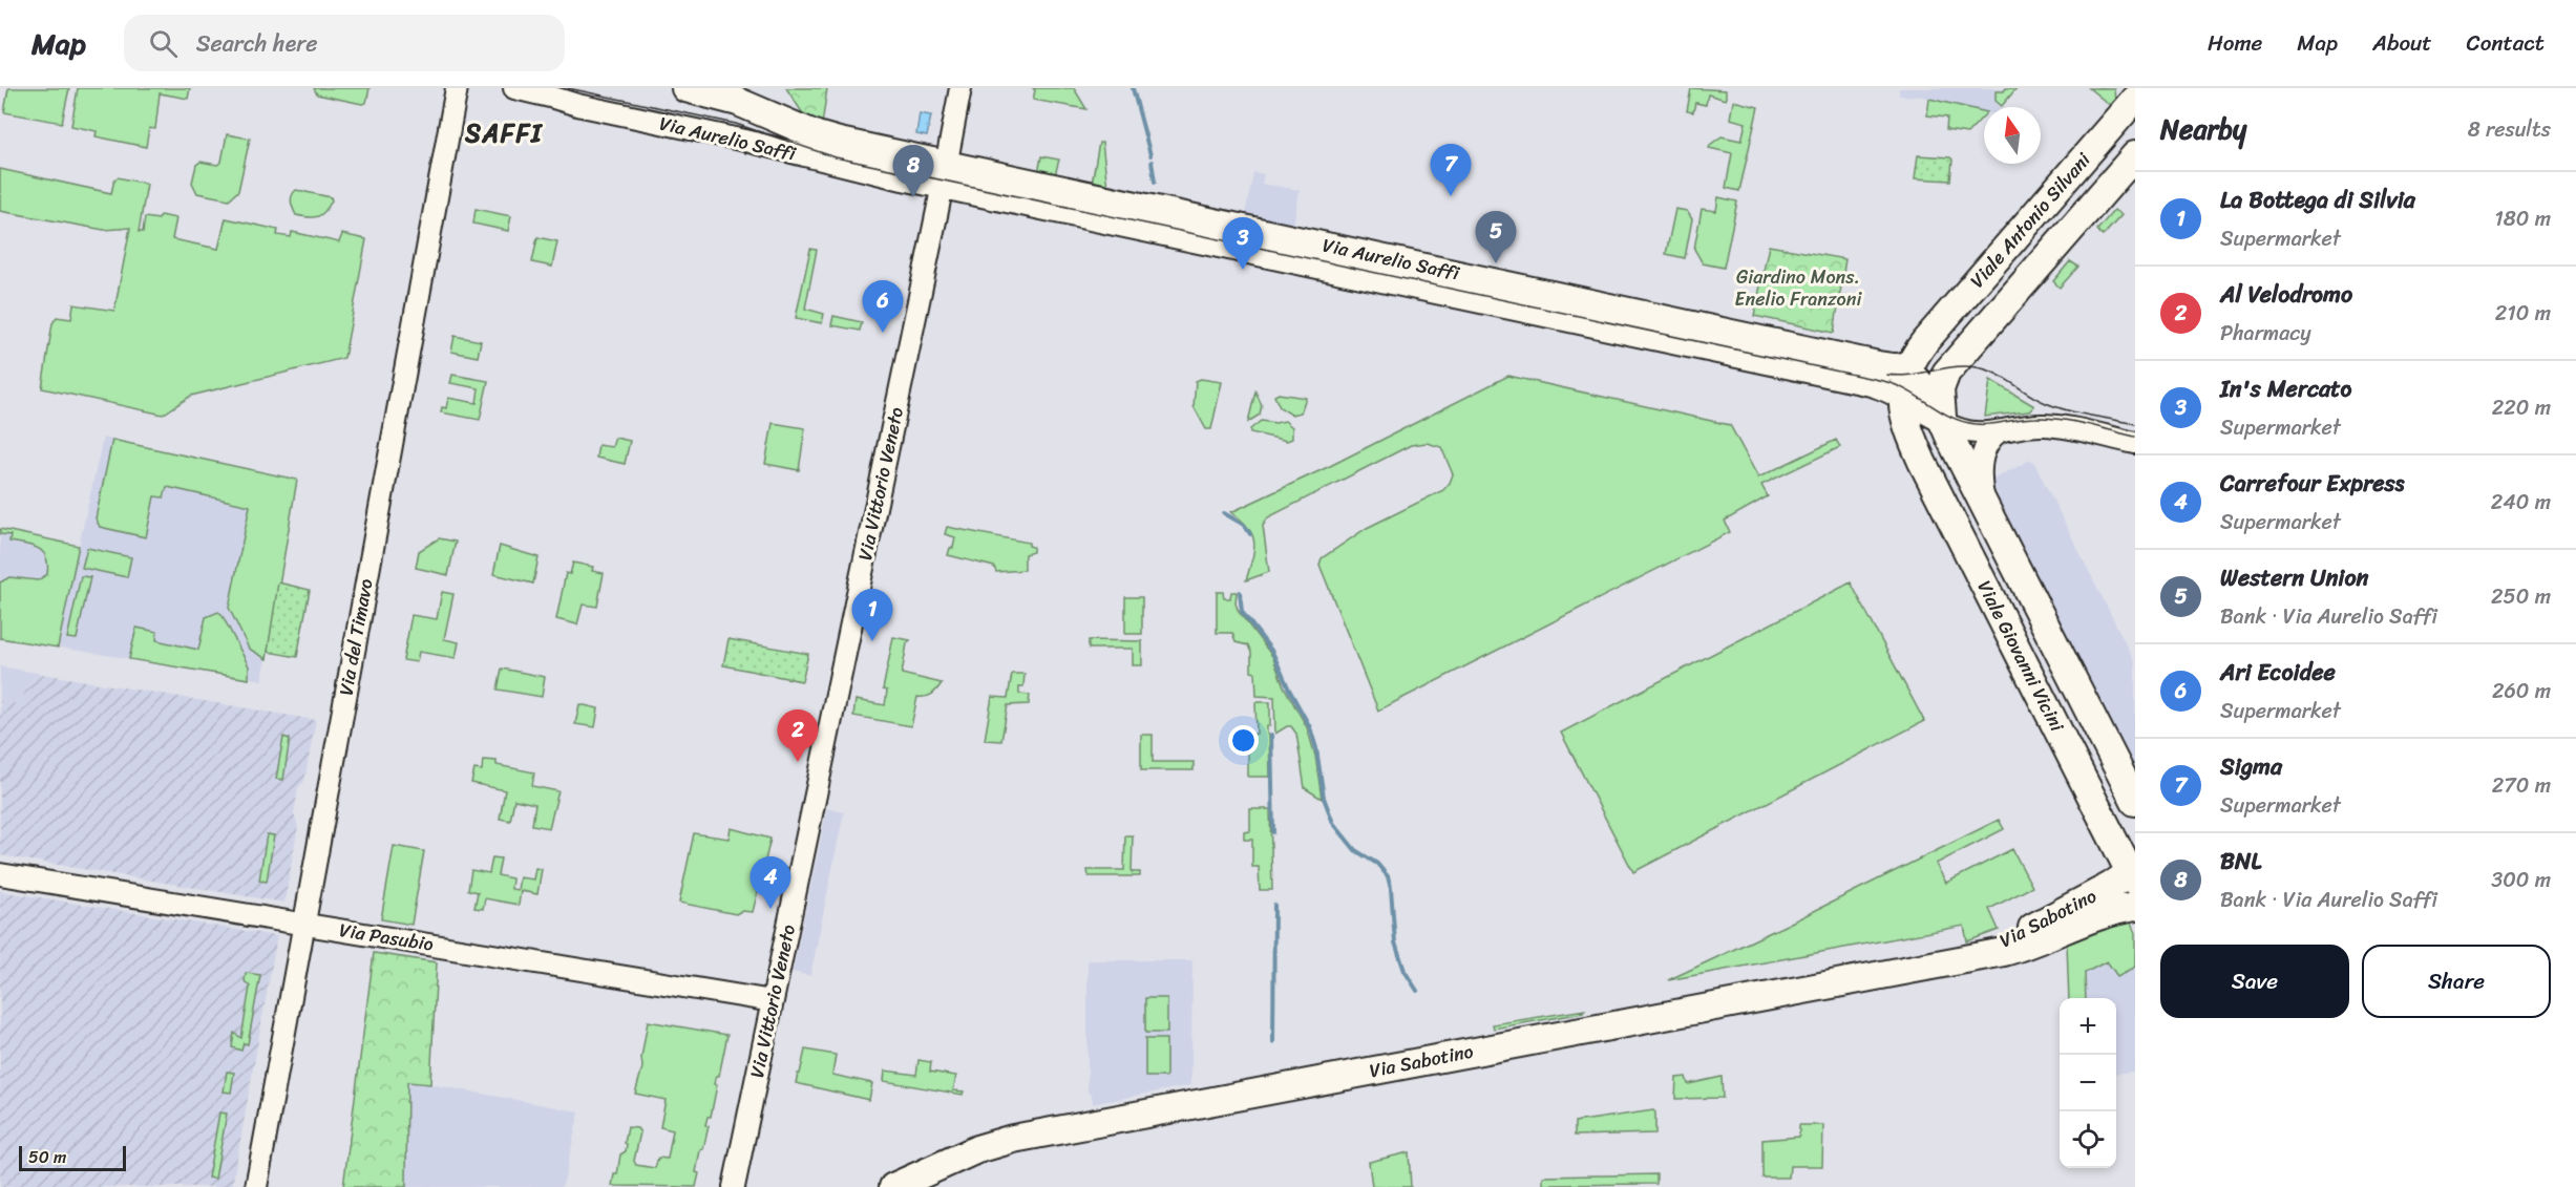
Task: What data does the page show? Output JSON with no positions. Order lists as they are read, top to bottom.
{
  "streets": {
    "main road": [
      "Via Aurelio Saffi",
      "Viale Antonio Silvani",
      "Viale Giovanni Vicini",
      "Via Sabotino"
    ],
    "street": ["Via Vittorio Veneto", "Via del Timavo", "Via Pasubio"]
  },
  "crossings": [
    ["Via Aurelio Saffi", "Viale Antonio Silvani"],
    ["Via Aurelio Saffi", "Via Vittorio Veneto"],
    ["Via Aurelio Saffi", "Viale Giovanni Vicini"],
    ["Viale Antonio Silvani", "Viale Giovanni Vicini"],
    ["Via Vittorio Veneto", "Via Pasubio"],
    ["Via del Timavo", "Via Pasubio"],
    ["Viale Giovanni Vicini", "Via Sabotino"]
  ],
  "districts": ["SAFFI"],
  "parks": ["Giardino Mons. Enelio Franzoni"],
  "scale_bar": "50 m",
  "north": "top",
  "page": {
    "header": "Map",
    "search": "Search here",
    "nav": [
      "Home",
      "Map",
      "About",
      "Contact"
    ],
    "heading": ["Nearby", "8 results"],
    "pins": [
      "7",
      "8",
      "5",
      "3",
      "6",
      "1",
      "2",
      "4"
    ],
    "list": [
      {
        "mark": "1",
        "name": "La Bottega di Silvia",
        "note": "Supermarket",
        "value": "180 m"
      },
      {
        "mark": "2",
        "name": "Al Velodromo",
        "note": "Pharmacy",
        "value": "210 m"
      },
      {
        "mark": "3",
        "name": "In's Mercato",
        "note": "Supermarket",
        "value": "220 m"
      },
      {
        "mark": "4",
        "name": "Carrefour Express",
        "note": "Supermarket",
        "value": "240 m"
      },
      {
        "mark": "5",
        "name": "Western Union",
        "note": "Bank · Via Aurelio Saffi",
        "value": "250 m"
      },
      {
        "mark": "6",
        "name": "Ari Ecoidee",
        "note": "Supermarket",
        "value": "260 m"
      },
      {
        "mark": "7",
        "name": "Sigma",
        "note": "Supermarket",
        "value": "270 m"
      },
      {
        "mark": "8",
        "name": "BNL",
        "note": "Bank · Via Aurelio Saffi",
        "value": "300 m"
      }
    ],
    "buttons": ["Save", "Share"],
    "map_buttons": ["+", "−"],
    "scale": "50 m"
  }
}
